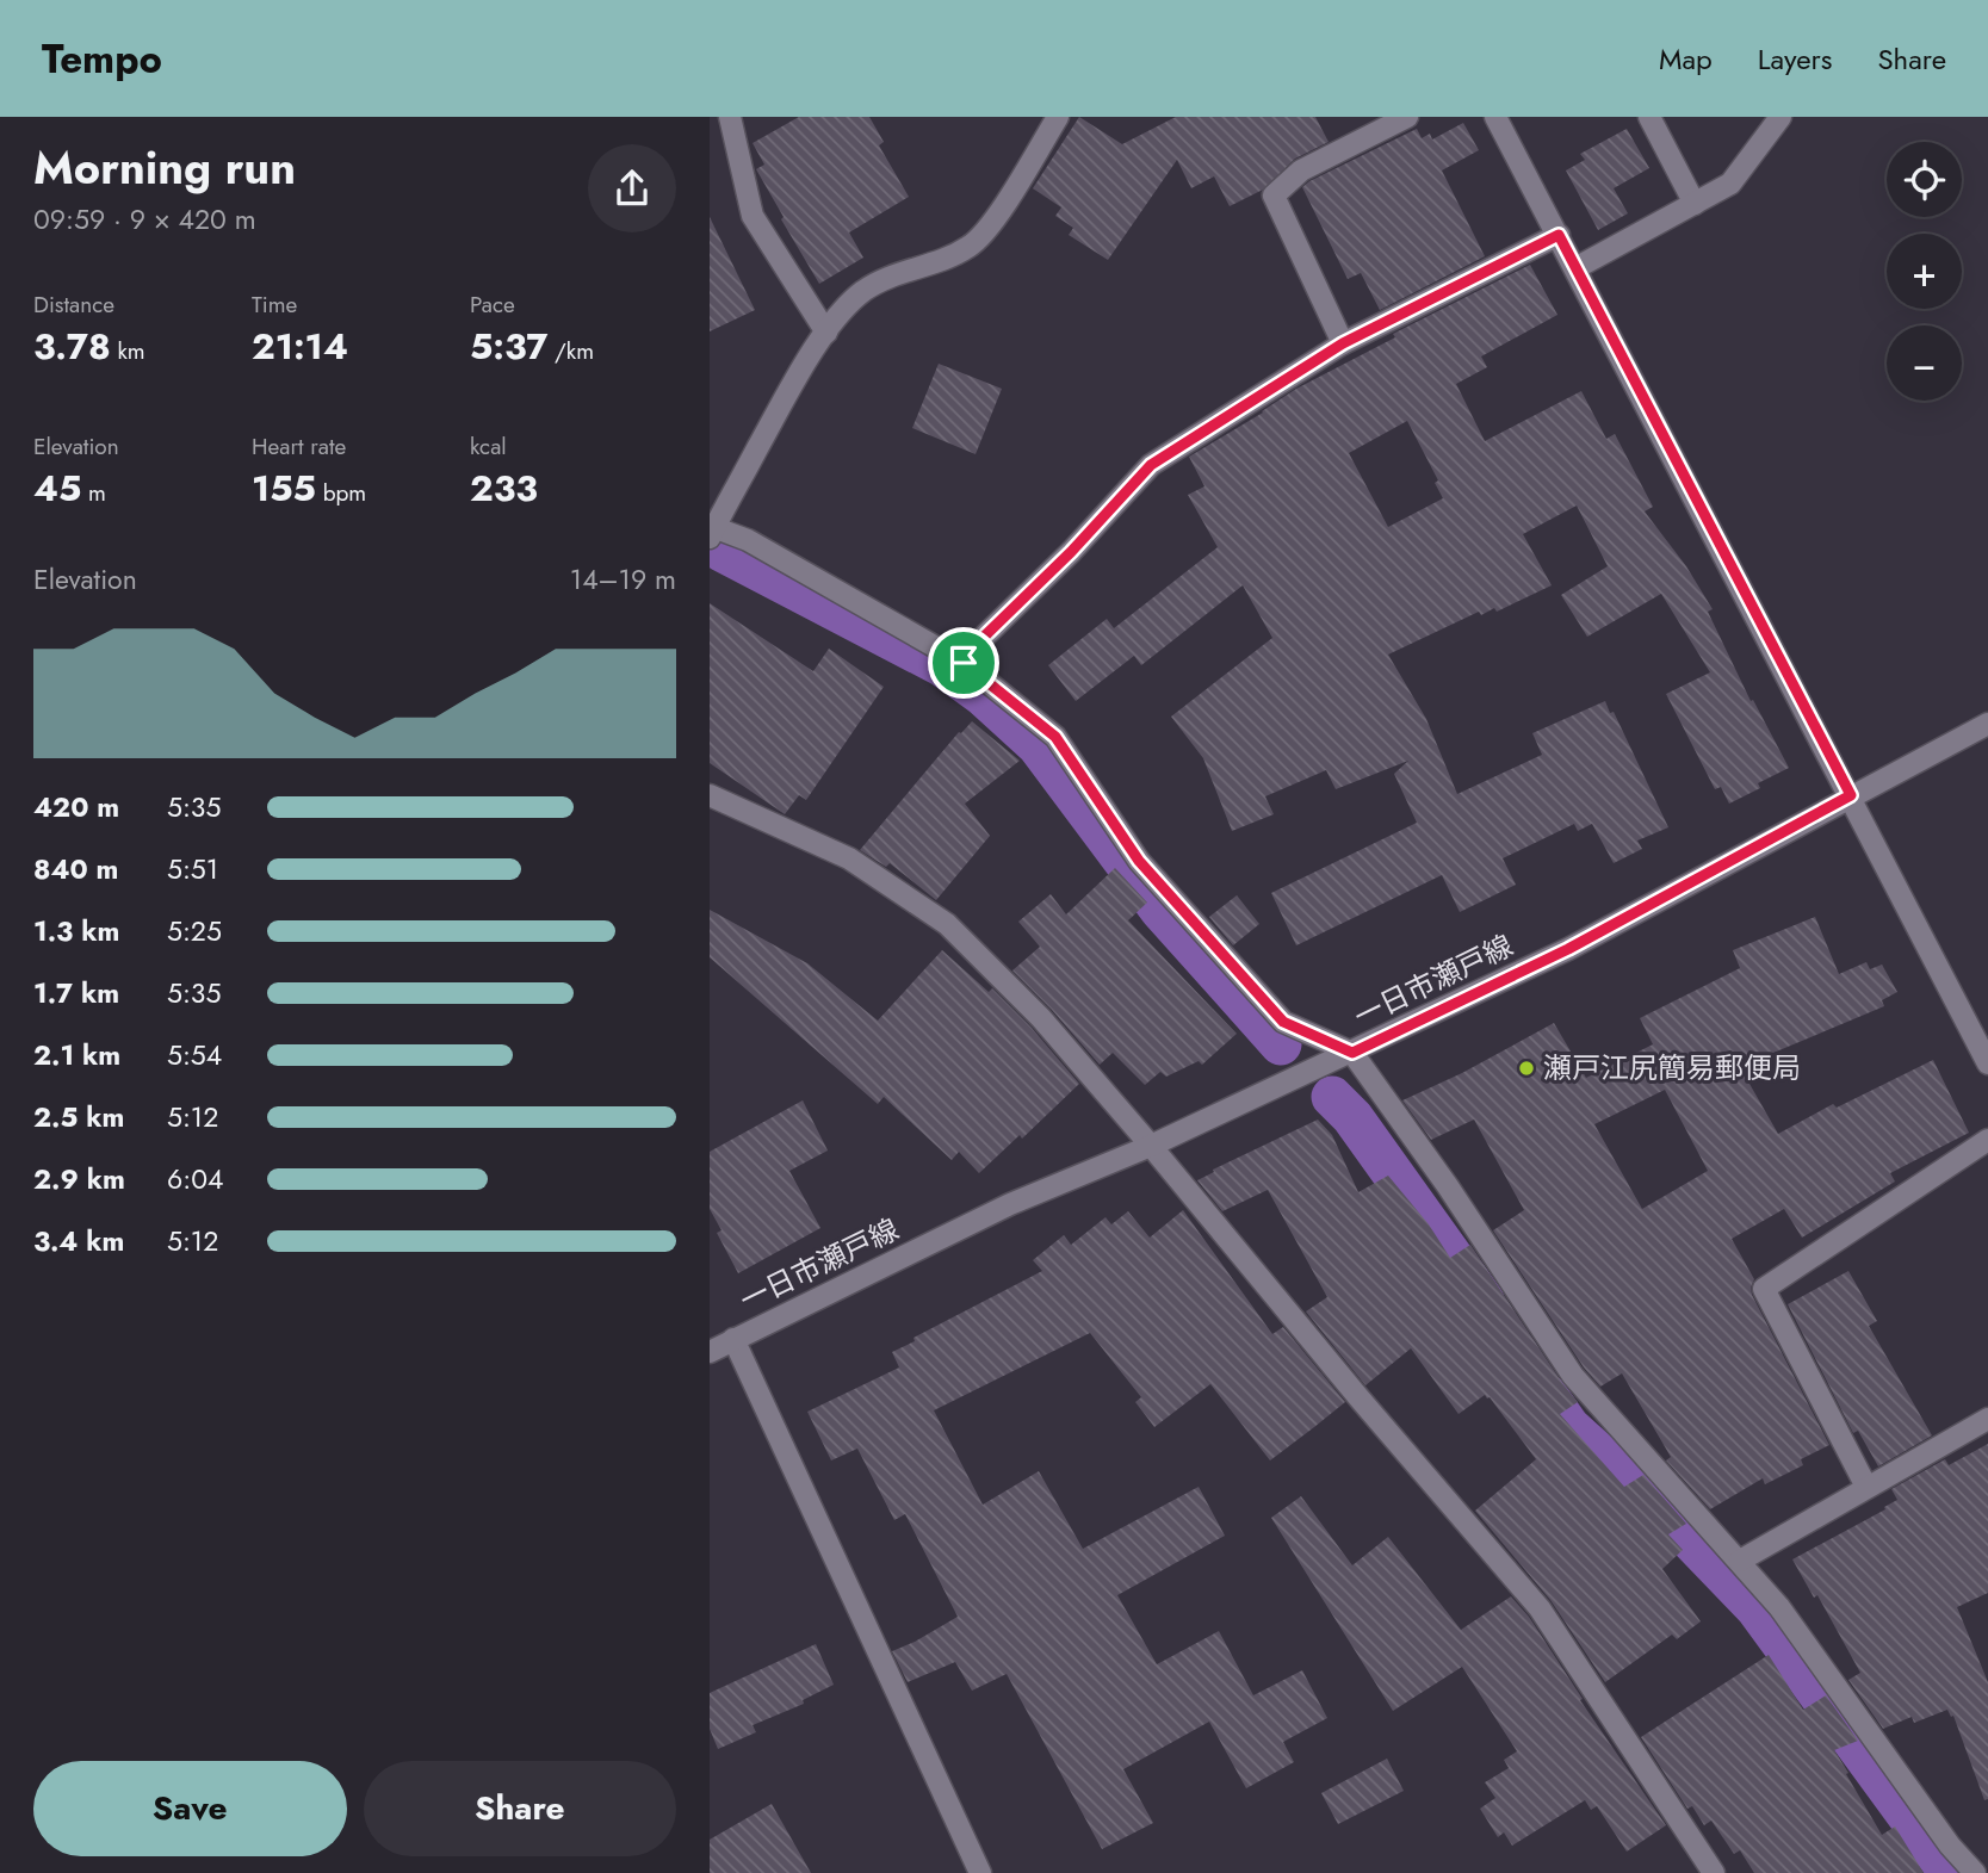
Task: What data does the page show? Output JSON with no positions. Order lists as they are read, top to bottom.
{
  "streets": {
    "street": ["一日市瀬戸線"]
  },
  "places": ["瀬戸江尻簡易郵便局"],
  "page": {
    "header": "Tempo",
    "nav": ["Map", "Layers", "Share"],
    "heading": ["Morning run", "09:59 · 9 × 420 m"],
    "map_buttons": ["+", "−"],
    "stats": [
      ["Distance", "3.78 km"],
      ["Time", "21:14"],
      ["Pace", "5:37 /km"],
      ["Elevation", "45 m"],
      ["Heart rate", "155 bpm"],
      ["kcal", "233"]
    ],
    "chart": ["Elevation", "14–19 m"],
    "list": [
      {
        "name": "420 m",
        "note": "5:35"
      },
      {
        "name": "840 m",
        "note": "5:51"
      },
      {
        "name": "1.3 km",
        "note": "5:25"
      },
      {
        "name": "1.7 km",
        "note": "5:35"
      },
      {
        "name": "2.1 km",
        "note": "5:54"
      },
      {
        "name": "2.5 km",
        "note": "5:12"
      },
      {
        "name": "2.9 km",
        "note": "6:04"
      },
      {
        "name": "3.4 km",
        "note": "5:12"
      }
    ],
    "buttons": ["Save", "Share"]
  }
}
